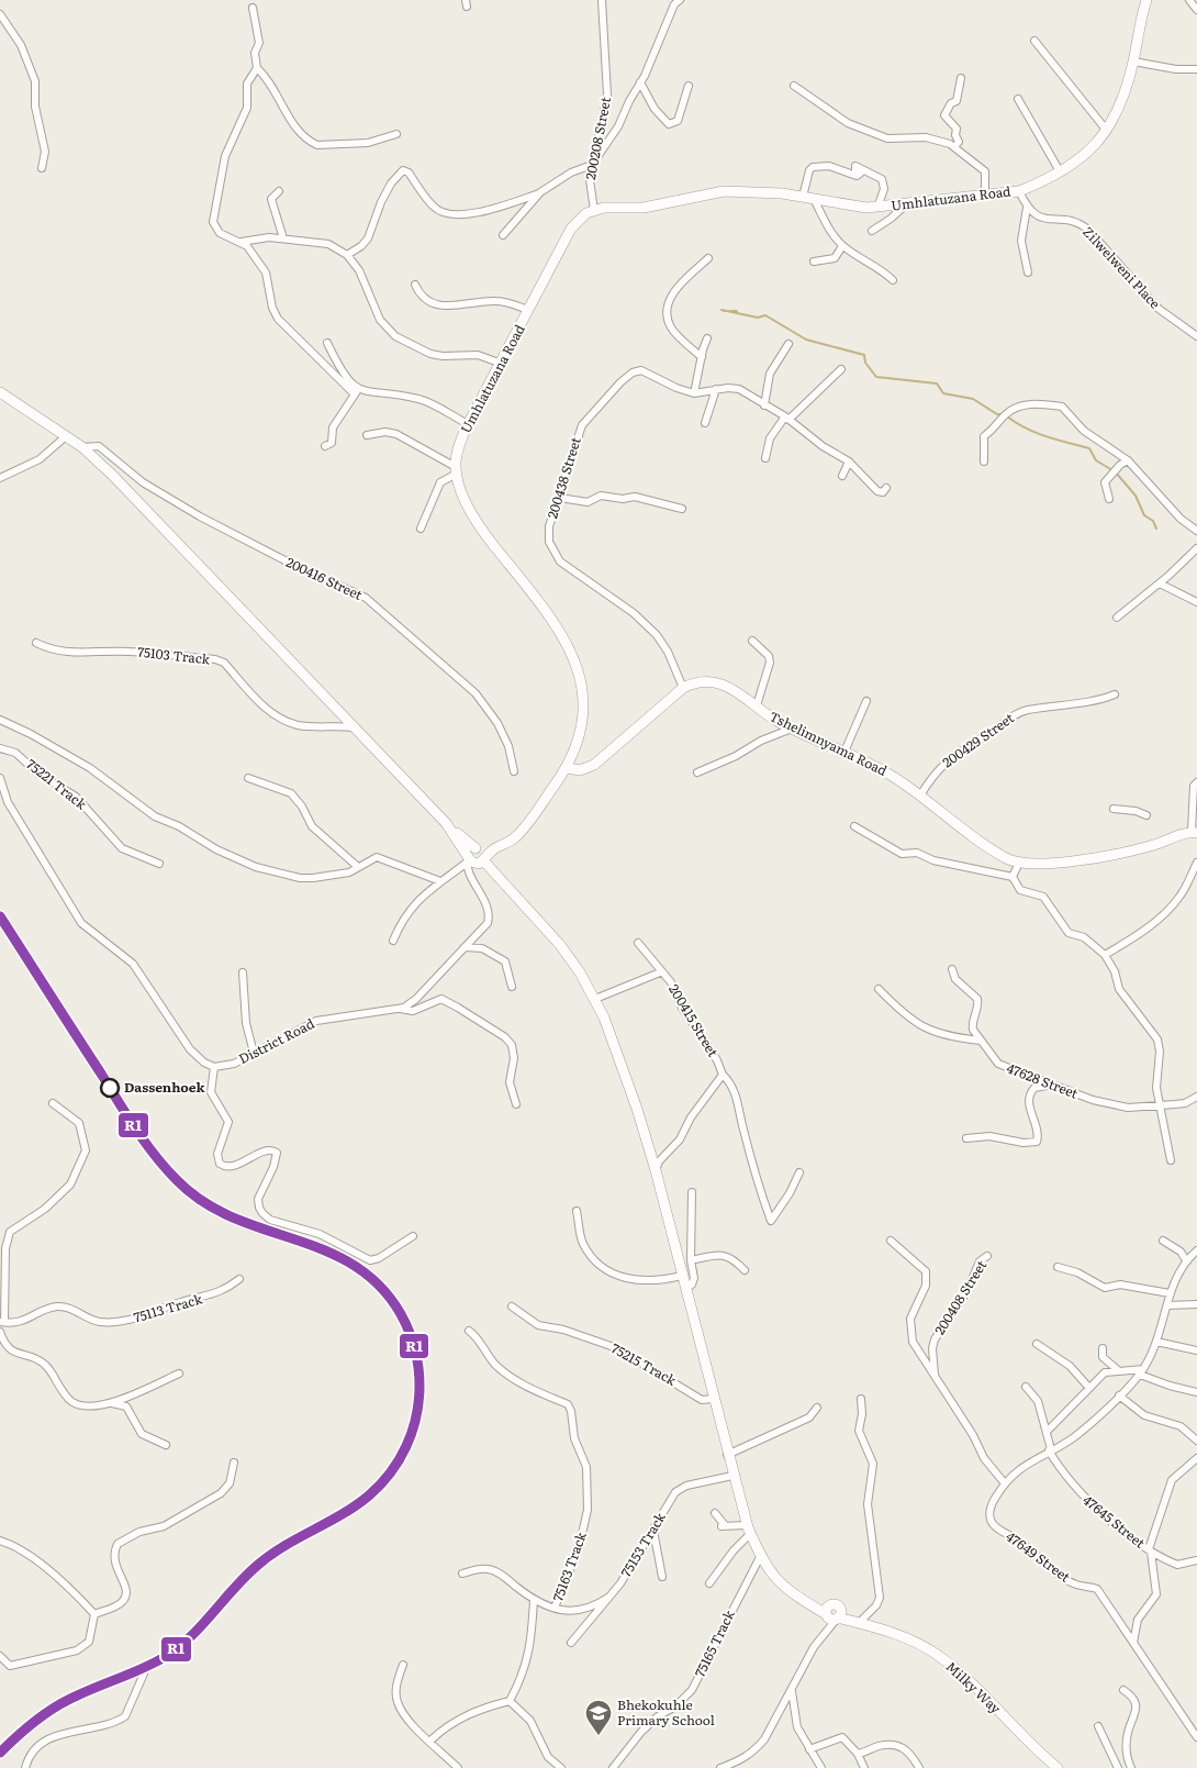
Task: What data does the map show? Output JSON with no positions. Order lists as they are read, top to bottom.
{
  "streets": {
    "street": [
      "200208 Street",
      "Umhlatuzana Road",
      "Zilwelweni Place",
      "200438 Street",
      "200416 Street",
      "75103 Track",
      "200429 Street",
      "Tshelimnyama Road",
      "75221 Track",
      "200415 Street",
      "District Road",
      "47628 Street",
      "200408 Street",
      "75113 Track",
      "75215 Track",
      "47645 Street",
      "75153 Track",
      "47649 Street",
      "75163 Track",
      "75165 Track",
      "Milky Way"
    ]
  },
  "crossings": [
    ["200208 Street", "Umhlatuzana Road"],
    ["200438 Street", "Tshelimnyama Road"],
    ["200416 Street", "Milky Way"],
    ["75103 Track", "Milky Way"],
    ["200429 Street", "Tshelimnyama Road"],
    ["200415 Street", "Milky Way"],
    ["District Road", "Milky Way"],
    ["75215 Track", "Milky Way"],
    ["47645 Street", "47649 Street"],
    ["75153 Track", "75163 Track"],
    ["75153 Track", "Milky Way"],
    ["75165 Track", "Milky Way"]
  ],
  "places": {
    "other": ["Dassenhoek"],
    "school or university": ["Bhekokuhle Primary School"]
  },
  "lines": ["transit line R1"]
}
